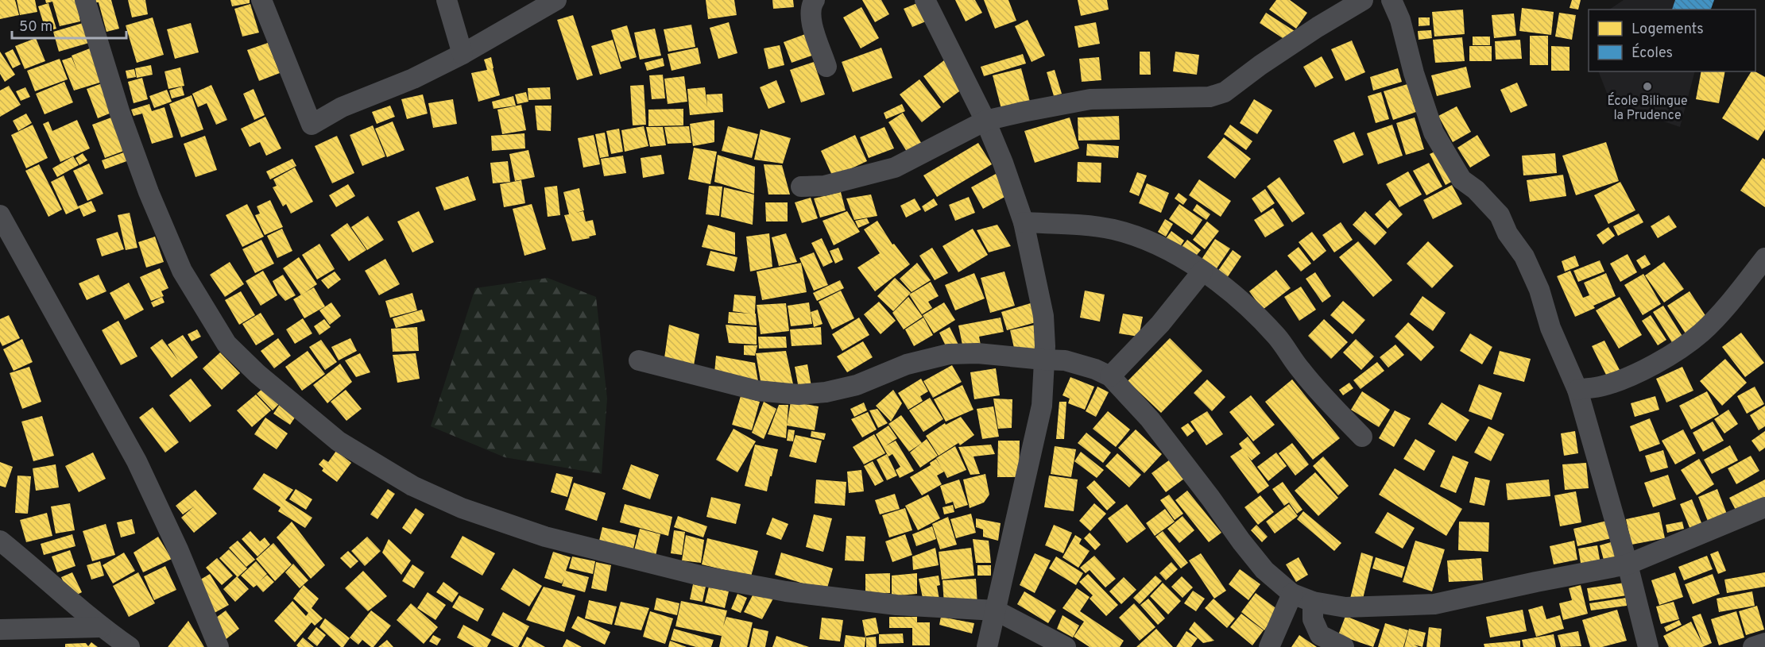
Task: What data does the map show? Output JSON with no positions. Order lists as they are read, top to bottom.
{
  "places": ["École Bilingue la Prudence"],
  "legend": ["Logements", "Écoles"],
  "scale_bar": "50 m"
}
